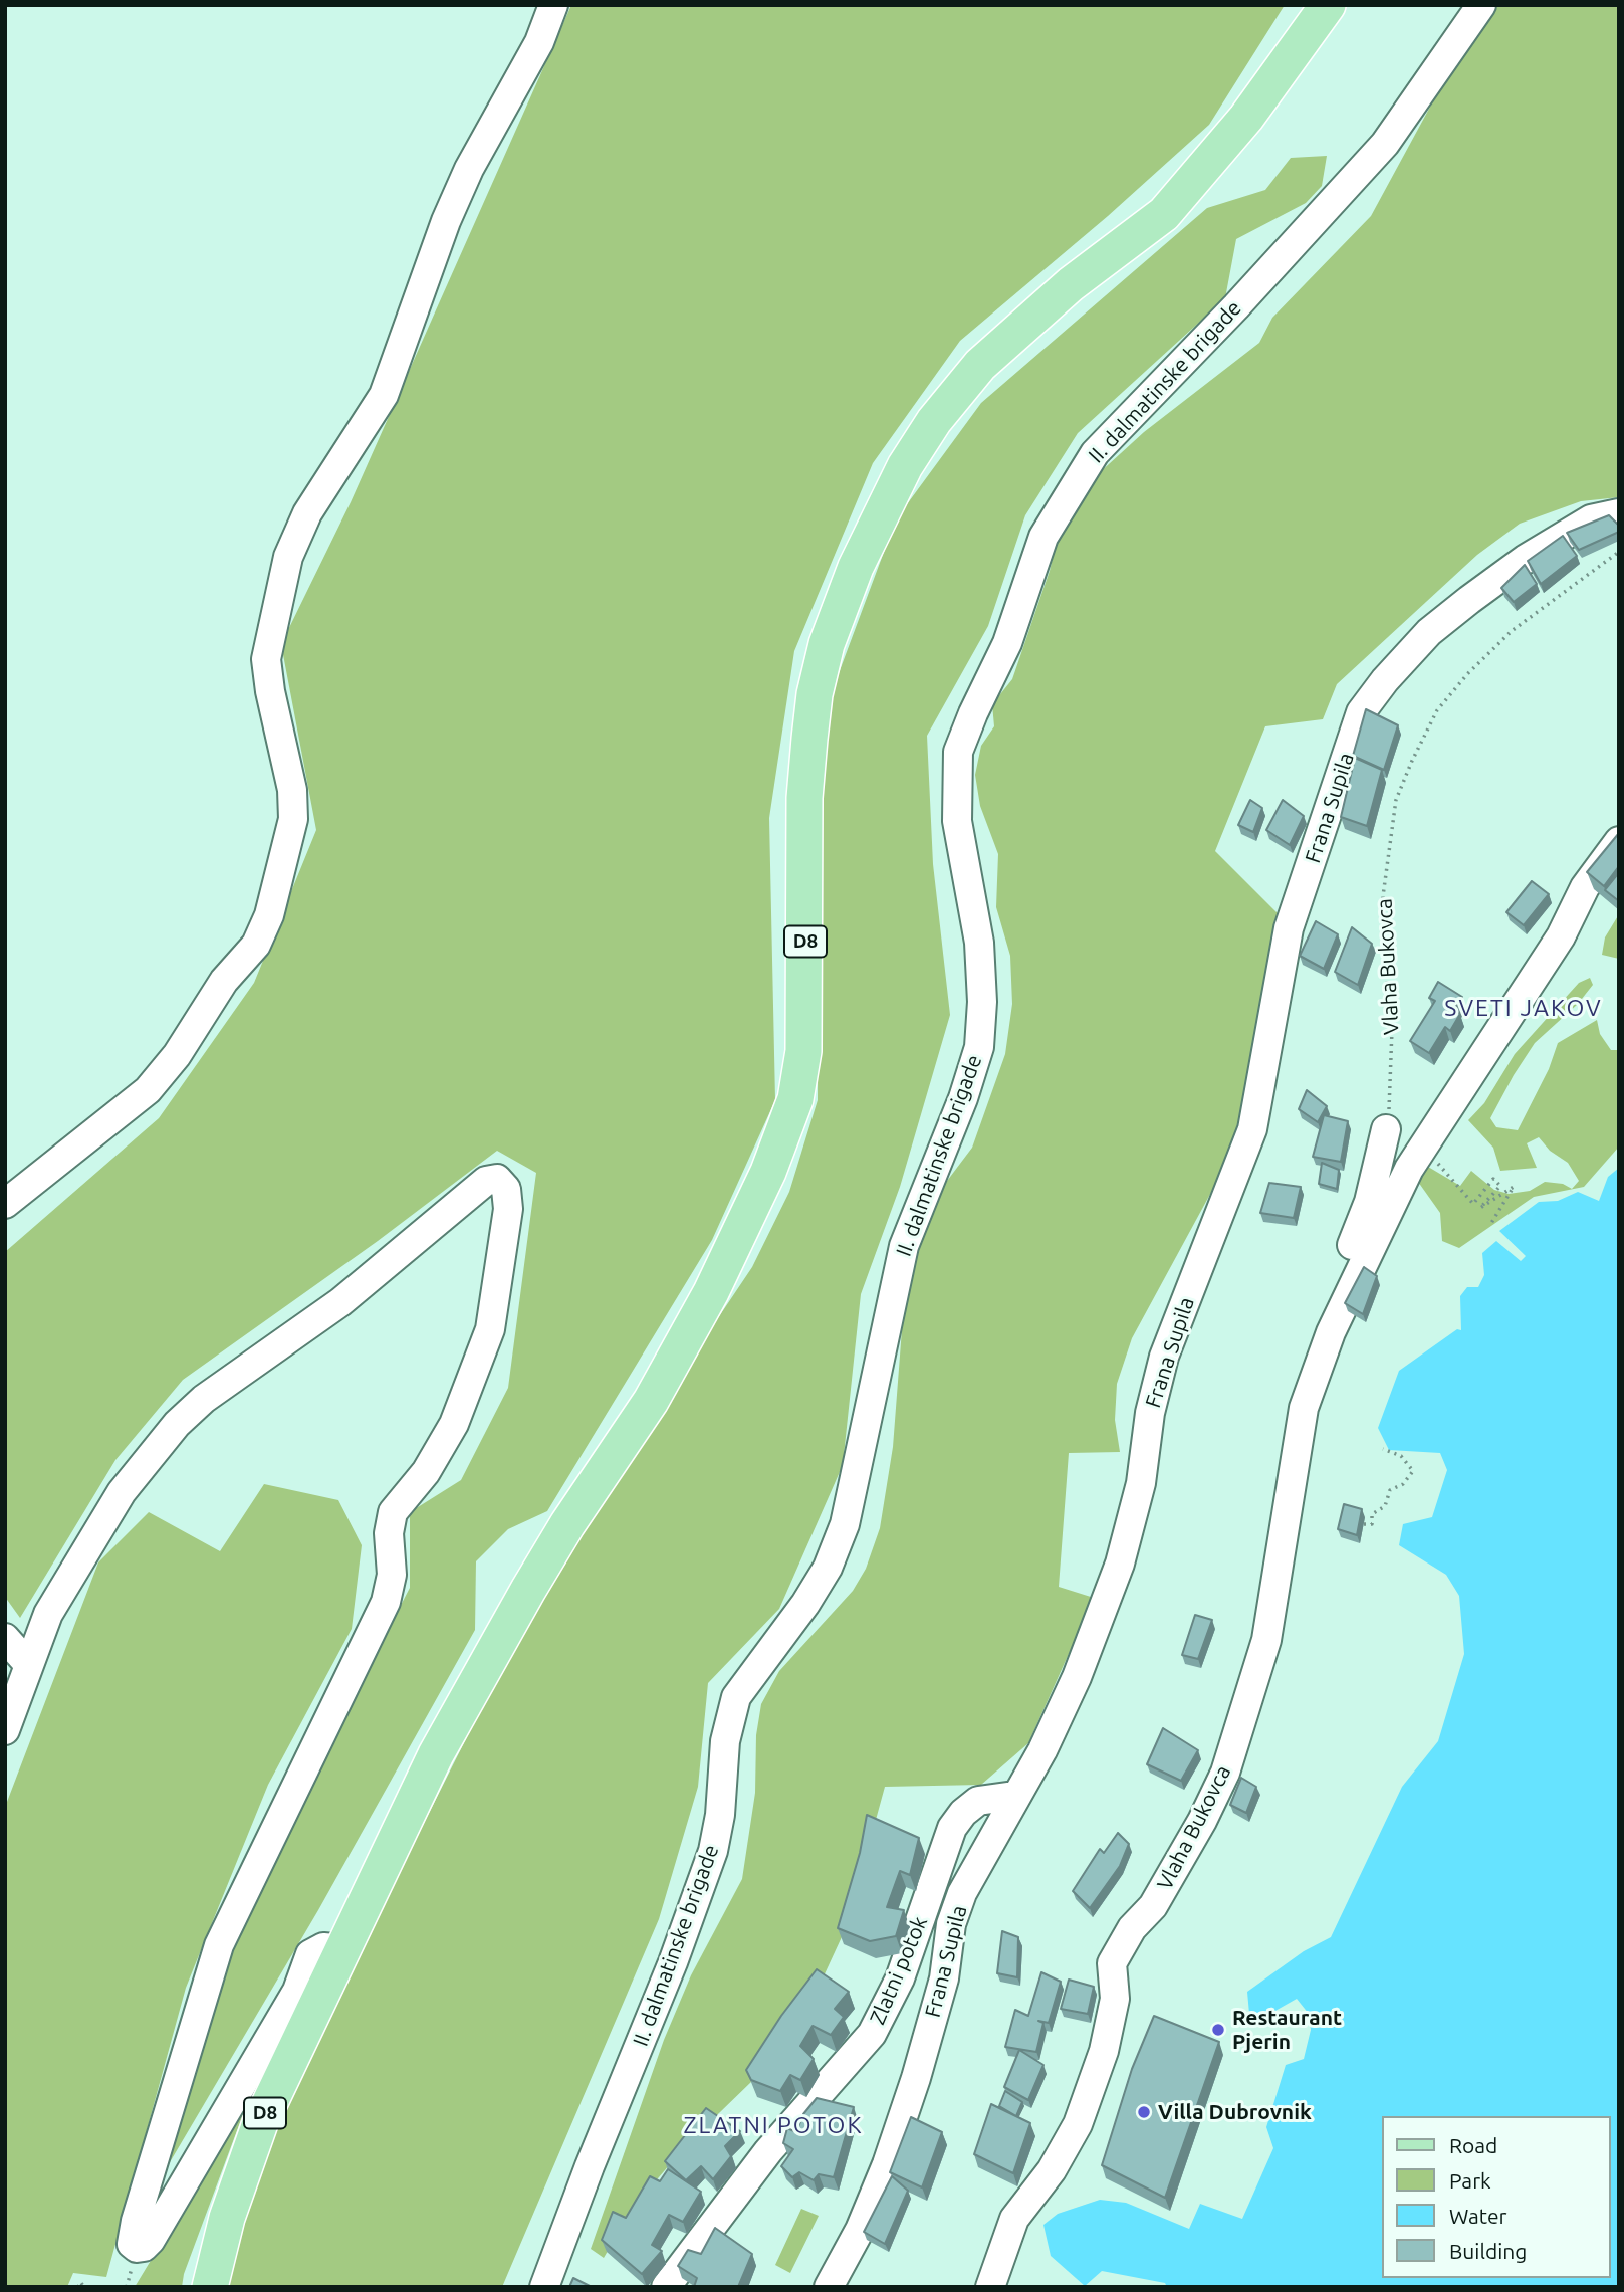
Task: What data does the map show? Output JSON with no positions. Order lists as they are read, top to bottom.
{
  "streets": {
    "main road": ["D8"],
    "street": [
      "II. dalmatinske brigade",
      "Frana Supila",
      "Vlaha Bukovca",
      "Zlatni potok"
    ]
  },
  "crossings": [
    ["Frana Supila", "Zlatni potok"]
  ],
  "districts": ["SVETI JAKOV", "ZLATNI POTOK"],
  "places": ["Restaurant Pjerin", "Villa Dubrovnik"],
  "legend": [
    "Road",
    "Park",
    "Water",
    "Building"
  ]
}
